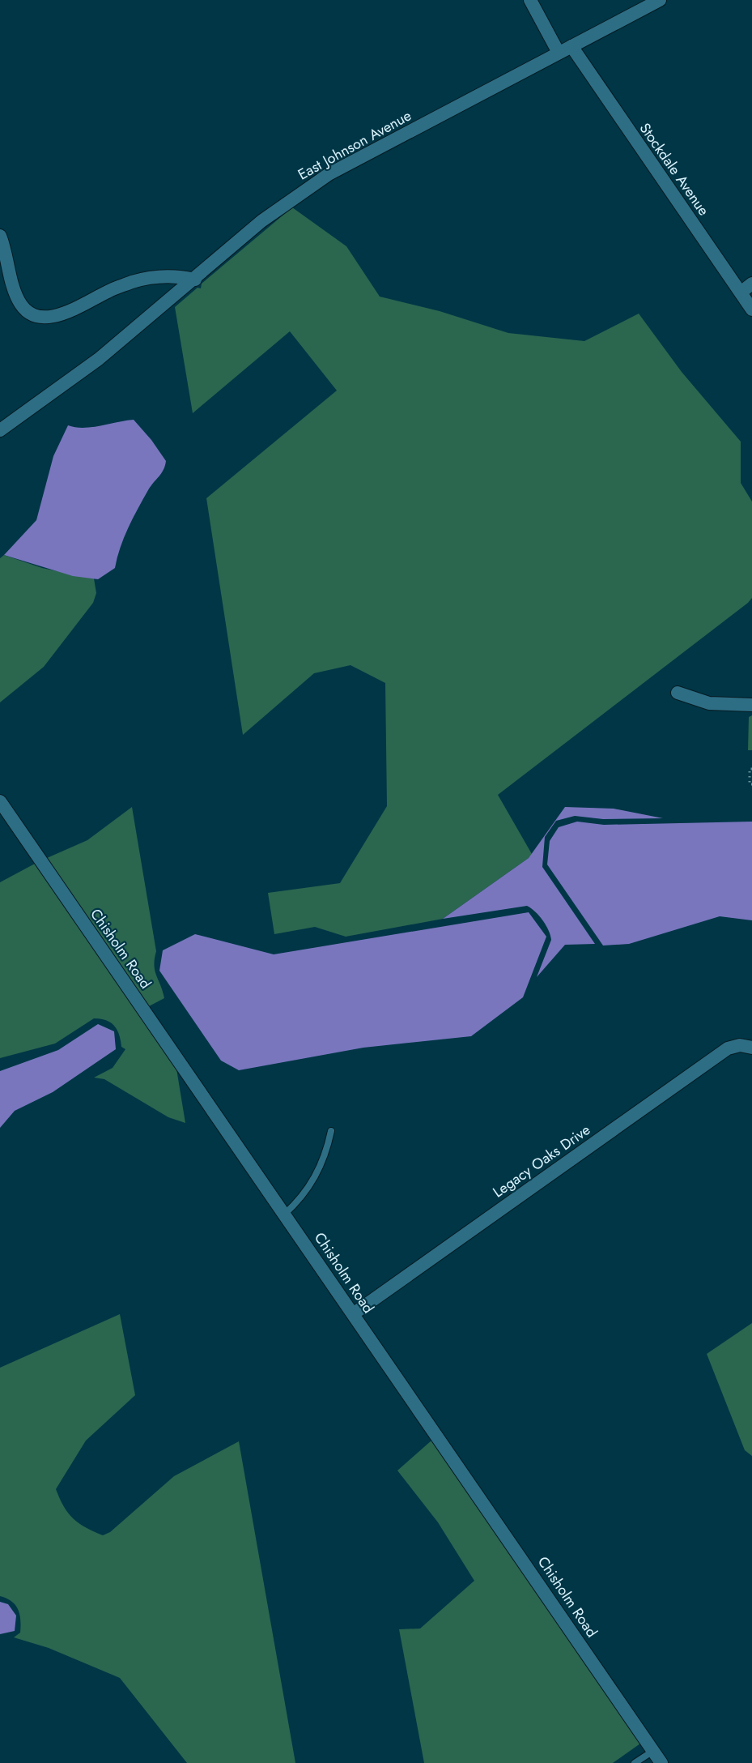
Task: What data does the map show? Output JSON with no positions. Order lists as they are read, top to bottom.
{
  "streets": {
    "street": [
      "East Johnson Avenue",
      "Stockdale Avenue",
      "Chisholm Road",
      "Legacy Oaks Drive"
    ]
  },
  "crossings": [
    ["East Johnson Avenue", "Stockdale Avenue"],
    ["Chisholm Road", "Legacy Oaks Drive"]
  ]
}
